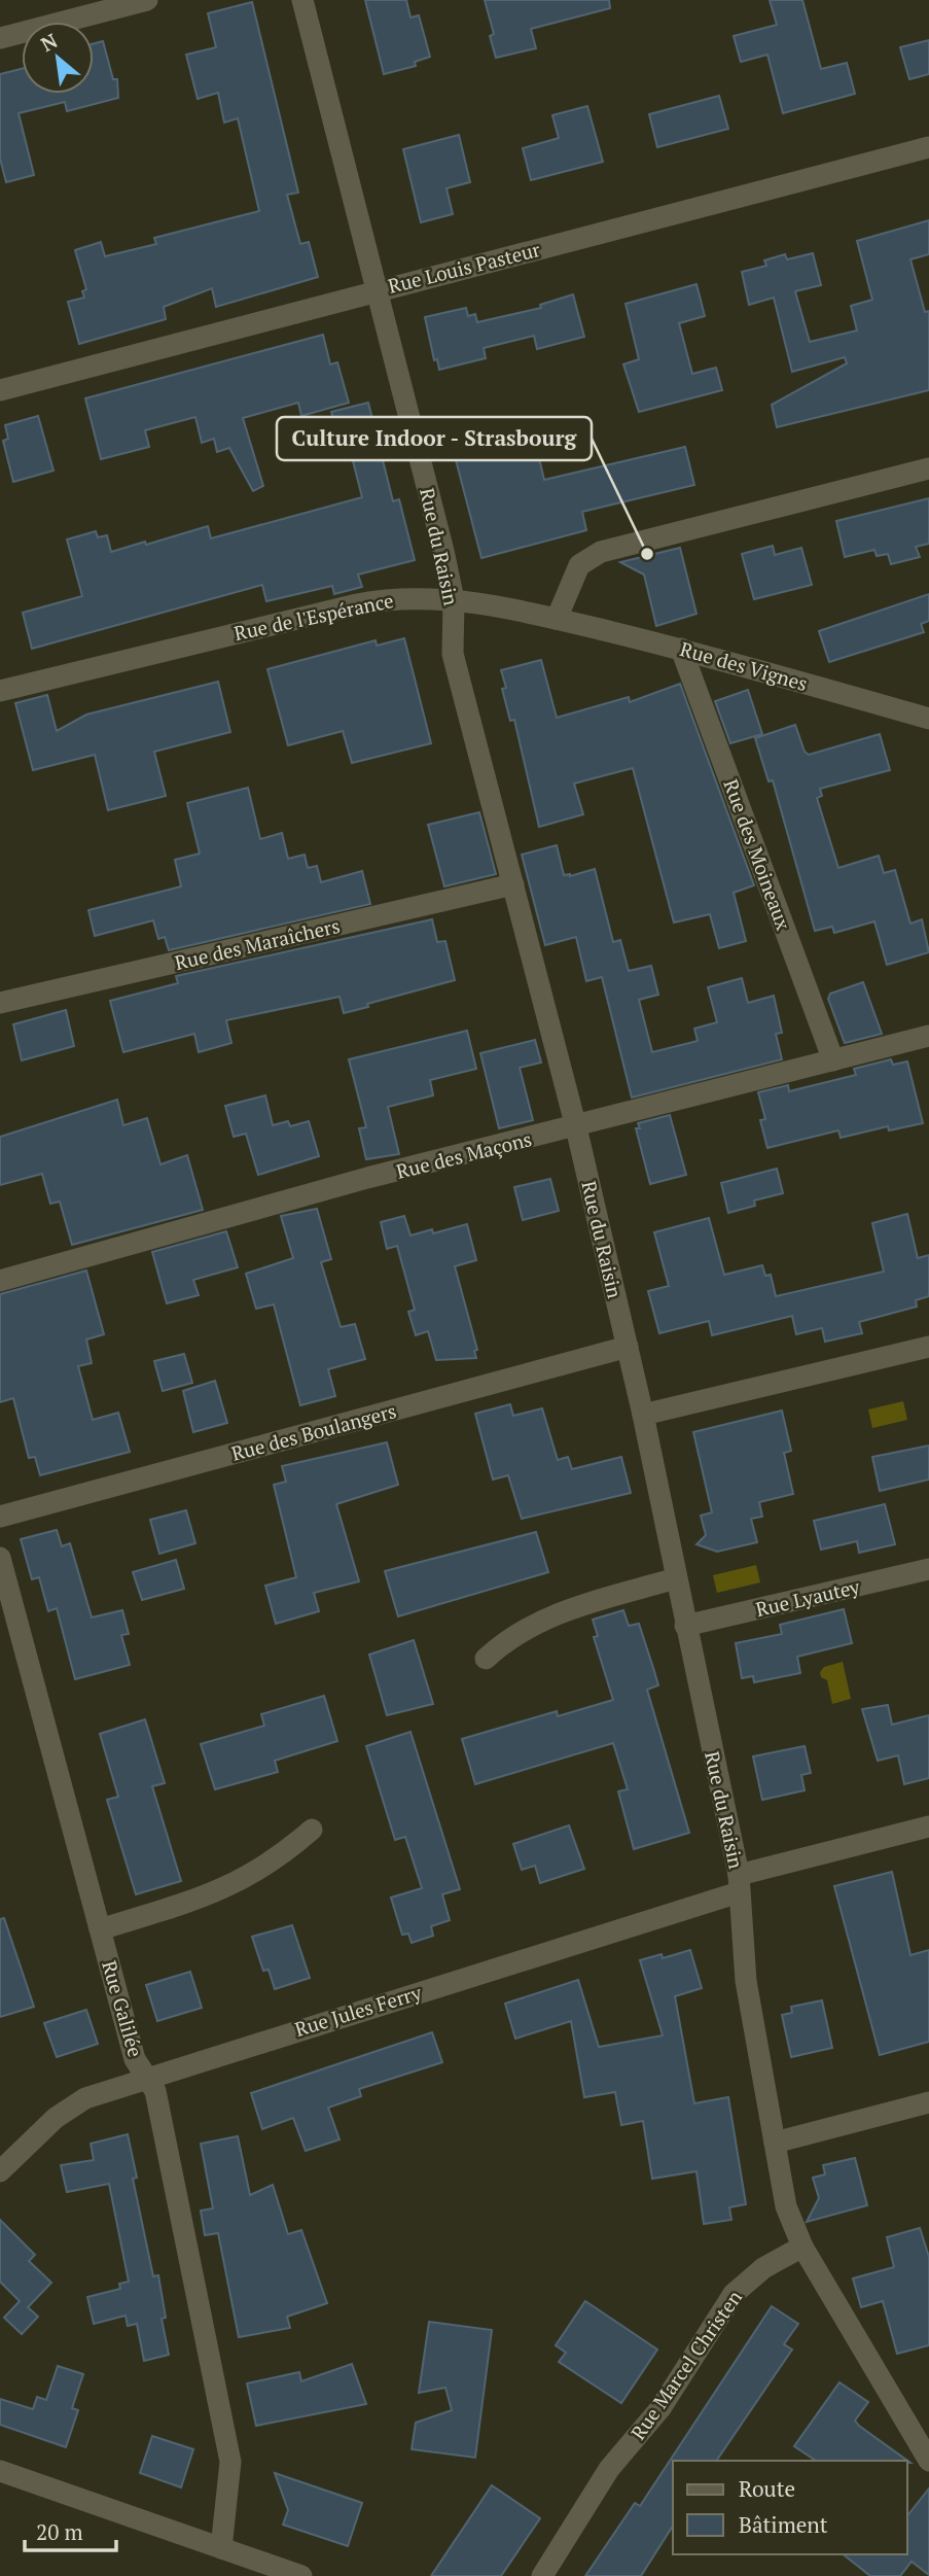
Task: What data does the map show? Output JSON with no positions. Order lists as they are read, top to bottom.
{
  "streets": {
    "street": [
      "Rue Louis Pasteur",
      "Rue du Raisin",
      "Rue de l'Espérance",
      "Rue des Vignes",
      "Rue des Moineaux",
      "Rue des Maraîchers",
      "Rue des Maçons",
      "Rue des Boulangers",
      "Rue Lyautey",
      "Rue Galilée",
      "Rue Jules Ferry",
      "Rue Marcel Christen"
    ]
  },
  "crossings": [
    ["Rue Louis Pasteur", "Rue du Raisin"],
    ["Rue du Raisin", "Rue de l'Espérance"],
    ["Rue du Raisin", "Rue des Maraîchers"],
    ["Rue du Raisin", "Rue des Maçons"],
    ["Rue du Raisin", "Rue des Boulangers"],
    ["Rue du Raisin", "Rue Lyautey"],
    ["Rue du Raisin", "Rue Jules Ferry"],
    ["Rue du Raisin", "Rue Marcel Christen"],
    ["Rue de l'Espérance", "Rue des Vignes"],
    ["Rue des Vignes", "Rue des Moineaux"],
    ["Rue des Moineaux", "Rue des Maçons"],
    ["Rue Galilée", "Rue Jules Ferry"]
  ],
  "places": ["Culture Indoor - Strasbourg"],
  "legend": ["Route", "Bâtiment"],
  "scale_bar": "20 m",
  "north": "top left"
}
